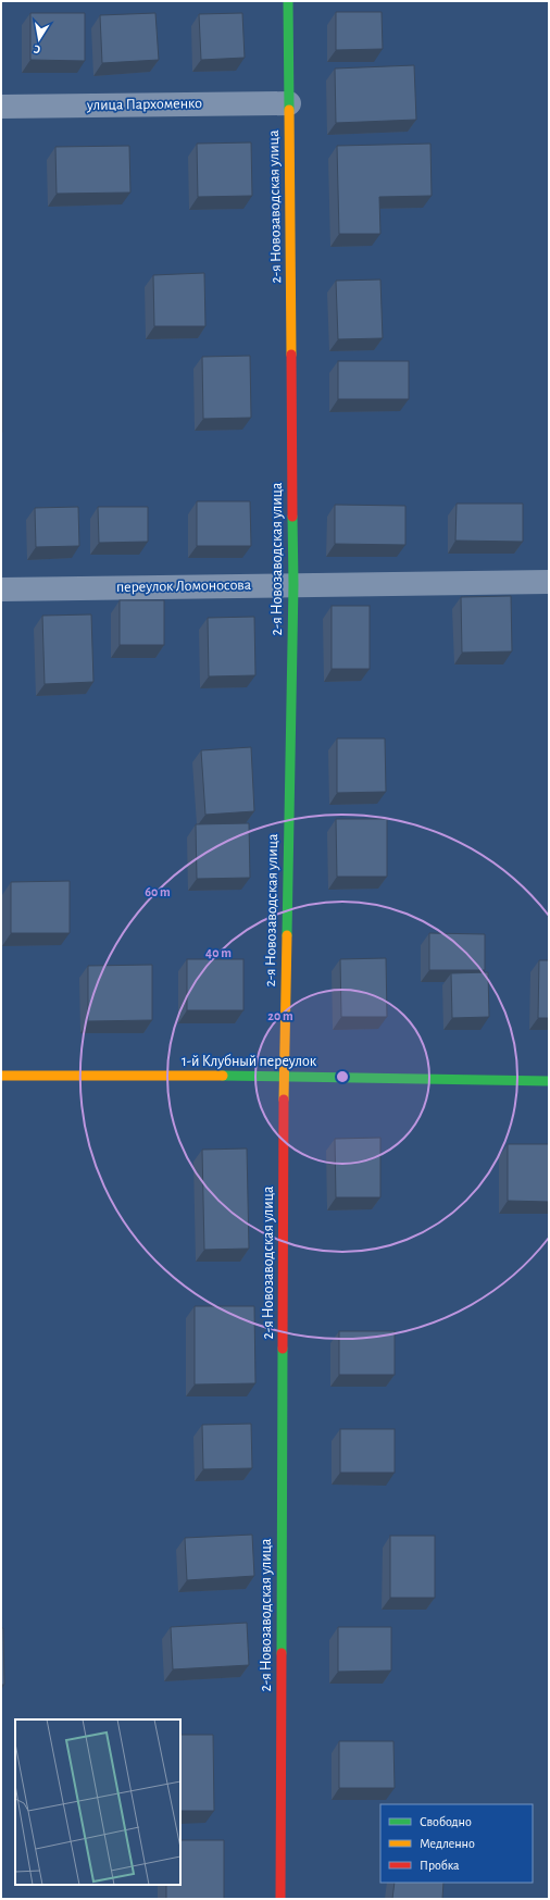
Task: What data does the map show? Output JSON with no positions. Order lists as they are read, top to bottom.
{
  "streets": {
    "street": [
      "улица Пархоменко",
      "2-я Новозаводская улица",
      "переулок Ломоносова",
      "1-й Клубный переулок"
    ]
  },
  "crossings": [
    ["улица Пархоменко", "2-я Новозаводская улица"],
    ["2-я Новозаводская улица", "переулок Ломоносова"],
    ["2-я Новозаводская улица", "1-й Клубный переулок"]
  ],
  "legend": ["Свободно", "Медленно", "Пробка"],
  "north": "bottom",
  "rings": ["60 m", "40 m", "20 m"]
}
